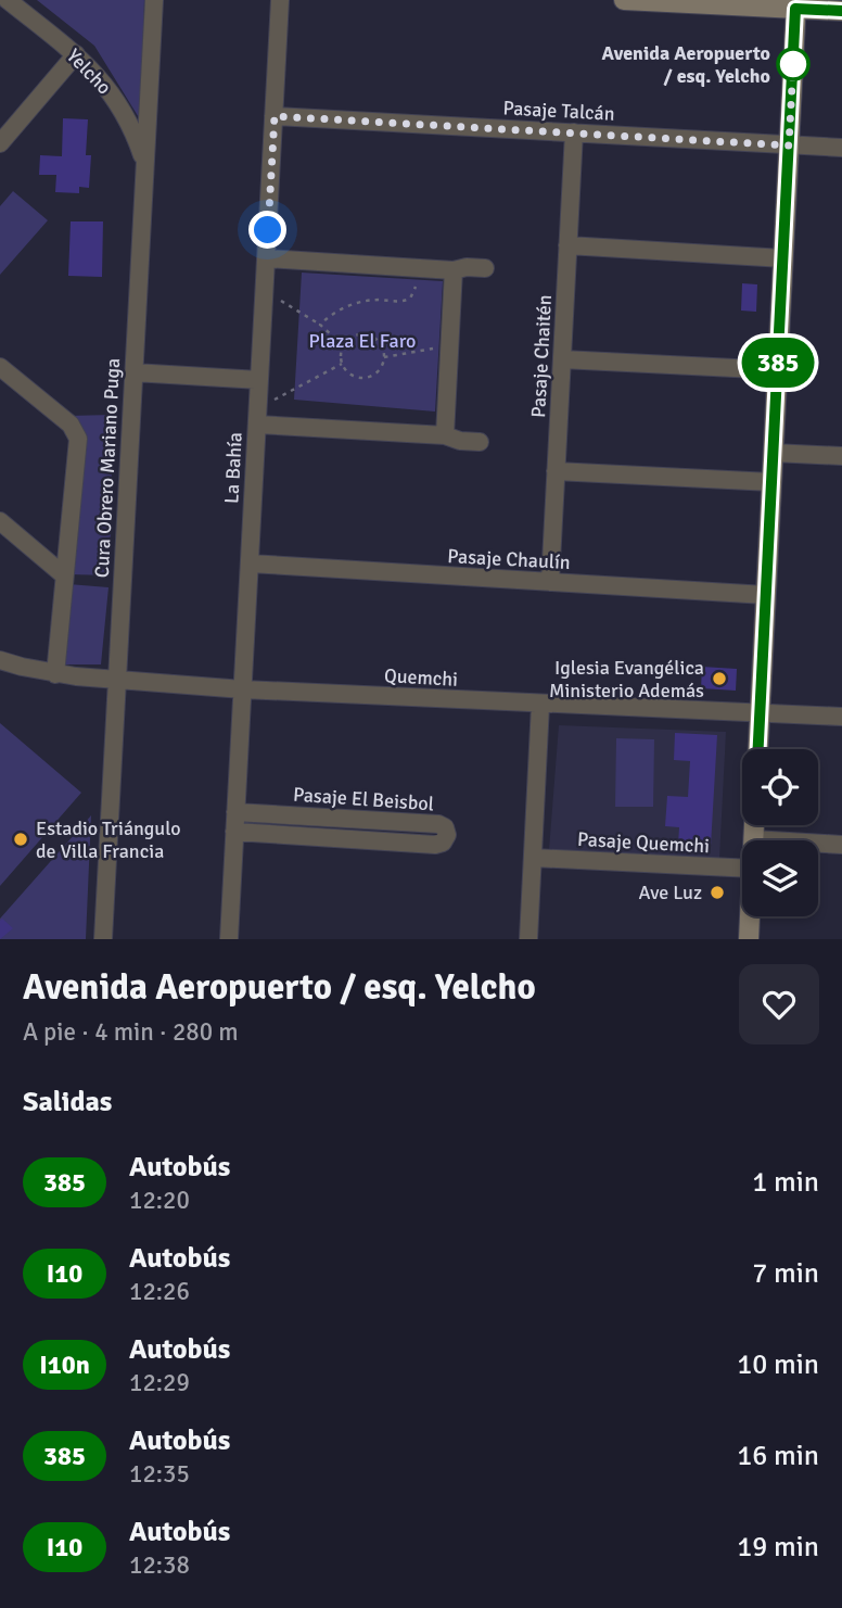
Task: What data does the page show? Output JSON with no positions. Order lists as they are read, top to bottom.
{
  "streets": {
    "street": [
      "Yelcho",
      "Pasaje Talcán",
      "Pasaje Chaitén",
      "Cura Obrero Mariano Puga",
      "La Bahía",
      "Pasaje Chaulín",
      "Quemchi",
      "Pasaje El Beisbol",
      "Pasaje Quemchi"
    ]
  },
  "crossings": [
    ["Yelcho", "Cura Obrero Mariano Puga"],
    ["Pasaje Talcán", "Pasaje Chaitén"],
    ["Pasaje Talcán", "La Bahía"],
    ["Pasaje Chaitén", "Pasaje Chaulín"],
    ["Cura Obrero Mariano Puga", "Quemchi"],
    ["La Bahía", "Pasaje Chaulín"],
    ["La Bahía", "Quemchi"],
    ["La Bahía", "Pasaje El Beisbol"]
  ],
  "parks": ["Plaza El Faro"],
  "places": [
    "Avenida Aeropuerto / esq. Yelcho",
    "Iglesia Evangélica Ministerio Además",
    "Estadio Triángulo de Villa Francia",
    "Ave Luz"
  ],
  "lines": ["bus line 385"],
  "page": {
    "on_map": "385",
    "heading": [
      ["Avenida Aeropuerto / esq. Yelcho", "A pie · 4 min · 280 m"],
      "Salidas"
    ],
    "list": [
      {
        "mark": "385",
        "name": "Autobús",
        "note": "12:20",
        "value": "1 min"
      },
      {
        "mark": "I10",
        "name": "Autobús",
        "note": "12:26",
        "value": "7 min"
      },
      {
        "mark": "I10n",
        "name": "Autobús",
        "note": "12:29",
        "value": "10 min"
      },
      {
        "mark": "385",
        "name": "Autobús",
        "note": "12:35",
        "value": "16 min"
      },
      {
        "mark": "I10",
        "name": "Autobús",
        "note": "12:38",
        "value": "19 min"
      }
    ]
  }
}
